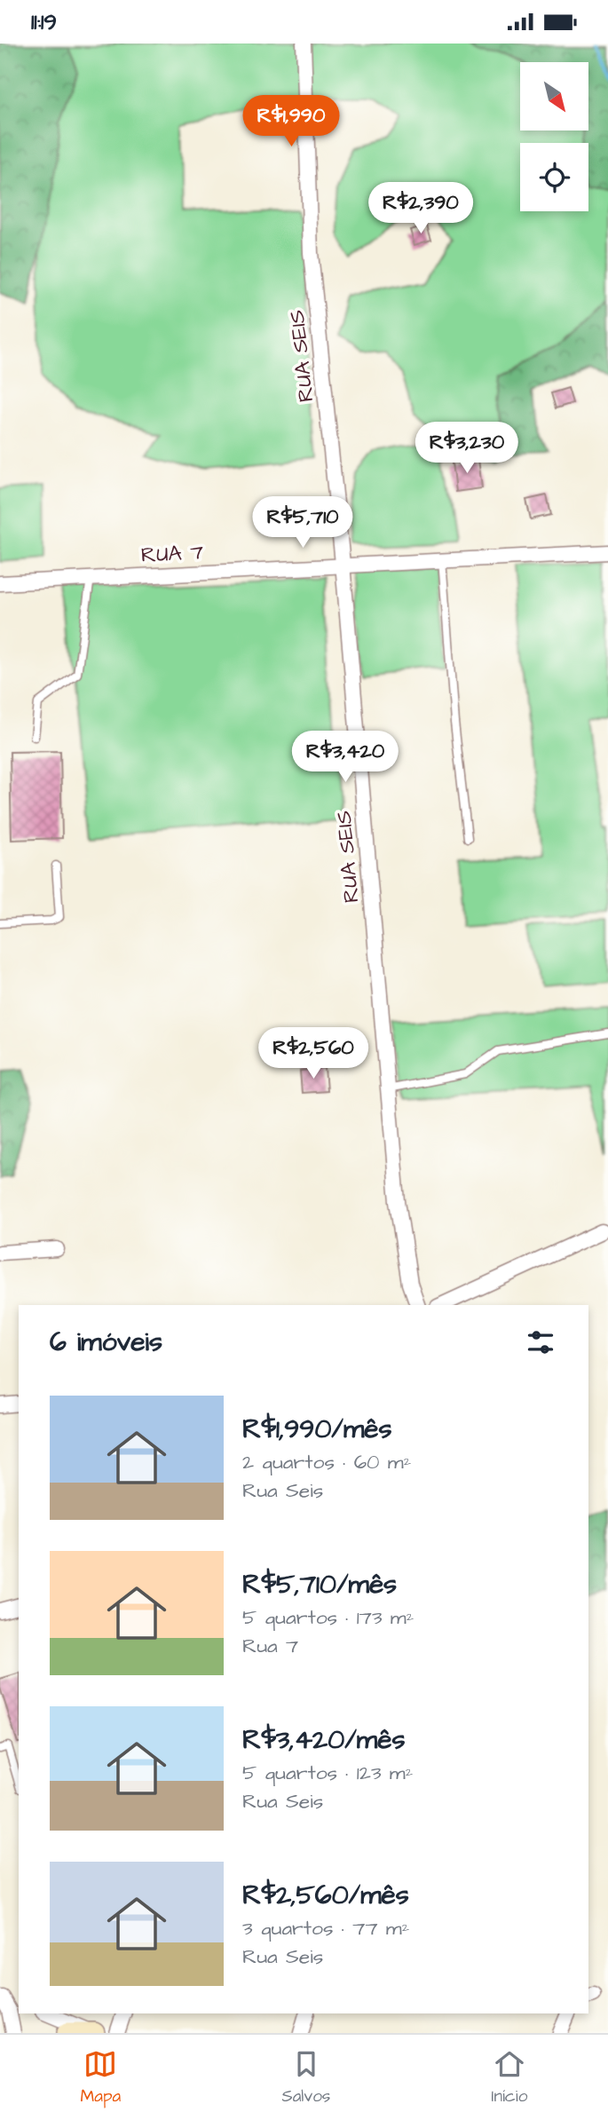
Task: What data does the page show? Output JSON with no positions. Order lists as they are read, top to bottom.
{
  "streets": {
    "street": ["RUA SEIS", "RUA 7"]
  },
  "crossings": [
    ["RUA SEIS", "RUA 7"]
  ],
  "north": "bottom right",
  "page": {
    "status": "11:19",
    "price": [
      "R$1,990",
      "R$2,390",
      "R$3,230",
      "R$5,710",
      "R$3,420",
      "R$2,560"
    ],
    "heading": "6 imóveis",
    "list": [
      {
        "name": "R$1,990/mês",
        "note": "2 quartos · 60 m² · Rua Seis"
      },
      {
        "name": "R$5,710/mês",
        "note": "5 quartos · 173 m² · Rua 7"
      },
      {
        "name": "R$3,420/mês",
        "note": "5 quartos · 123 m² · Rua Seis"
      },
      {
        "name": "R$2,560/mês",
        "note": "3 quartos · 77 m² · Rua Seis"
      }
    ],
    "tabs": ["Mapa", "Salvos", "Início"]
  }
}
